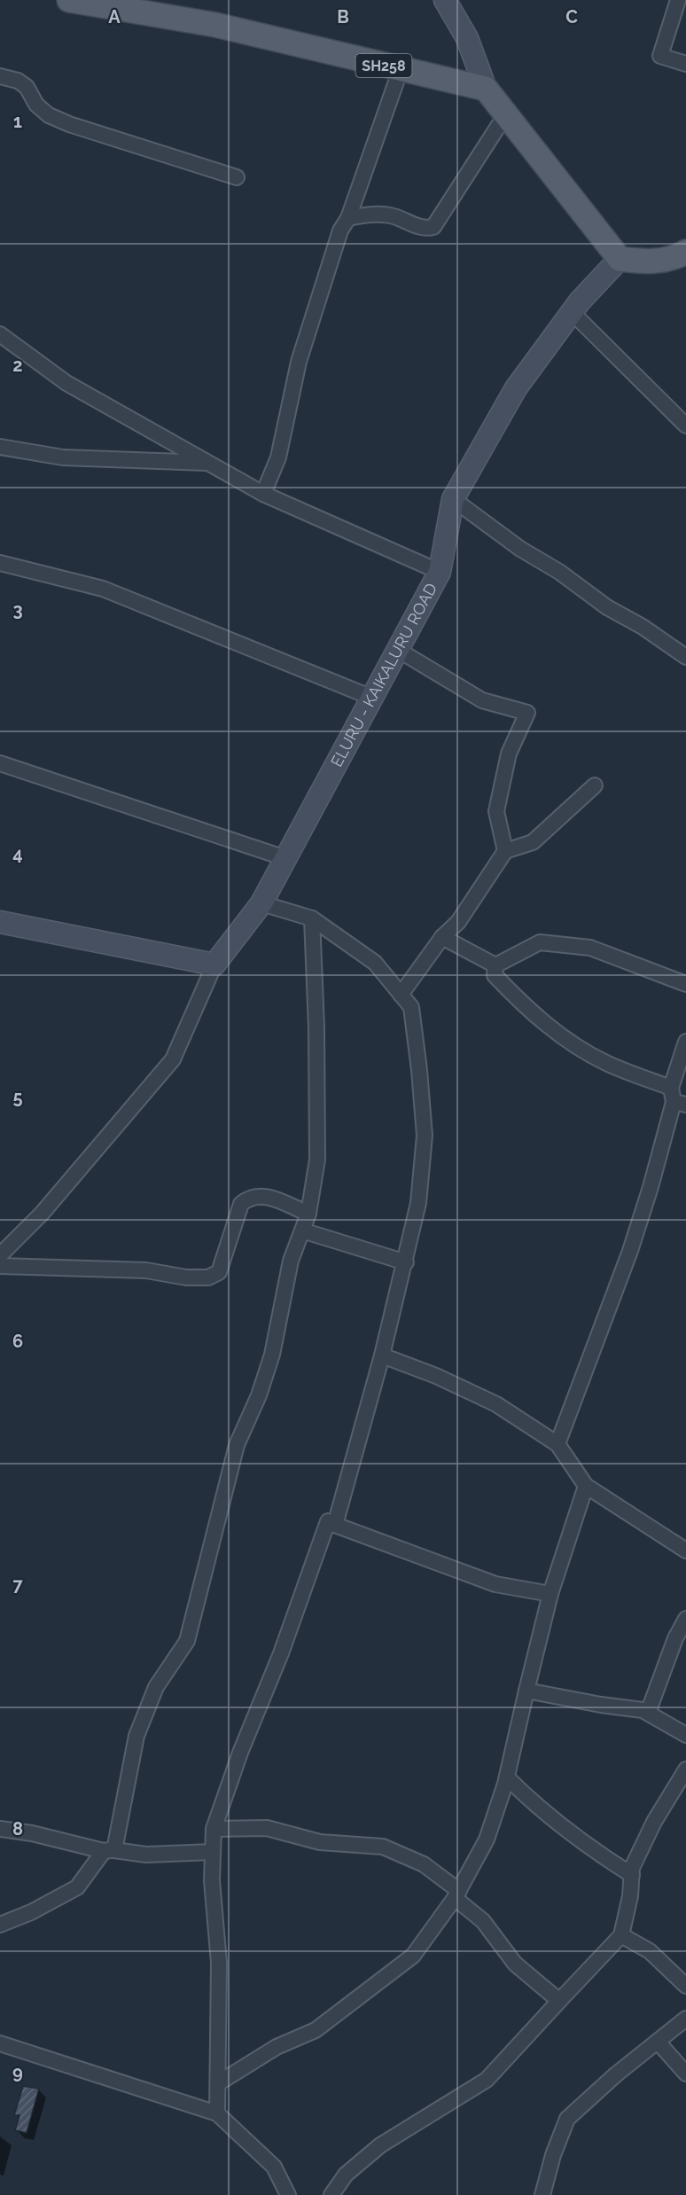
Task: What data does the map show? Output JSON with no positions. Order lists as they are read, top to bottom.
{
  "streets": {
    "main road": ["SH258", "ELURU - KAIKALURU ROAD"]
  },
  "grid": {
    "columns": ["A", "B", "C"],
    "rows": [
      "1",
      "2",
      "3",
      "4",
      "5",
      "6",
      "7",
      "8",
      "9"
    ]
  }
}
